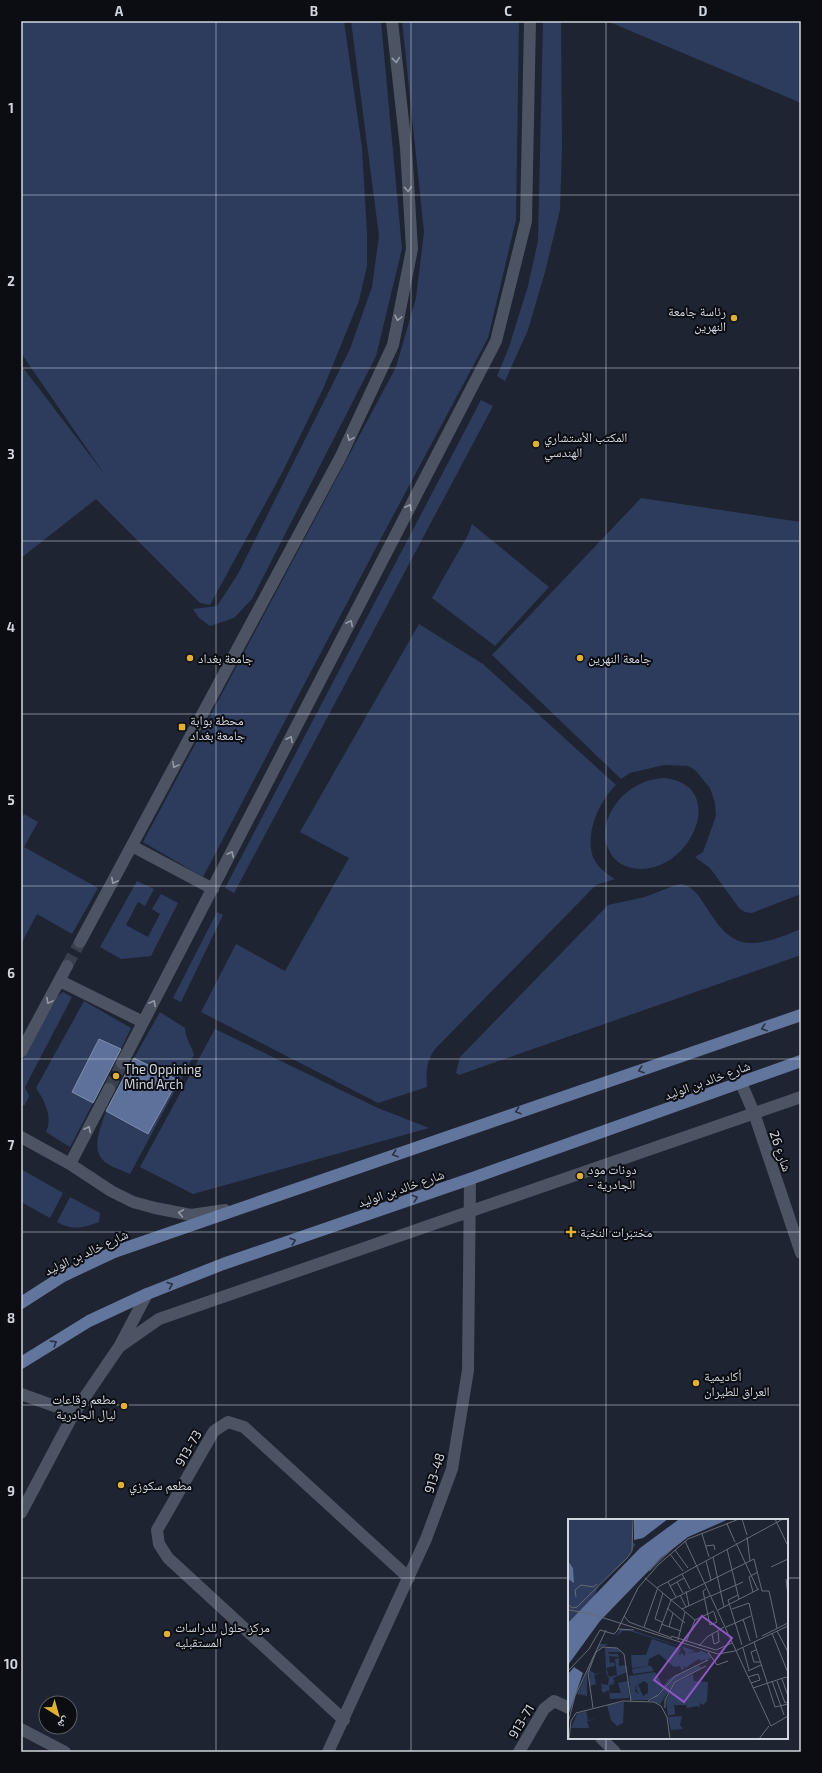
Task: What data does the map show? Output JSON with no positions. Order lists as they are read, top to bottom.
{
  "streets": {
    "main road": ["شارع خالد بن الوليد"],
    "street": [
      "شارع 26",
      "913-73",
      "913-48",
      "913-71"
    ]
  },
  "crossings": [
    ["شارع خالد بن الوليد", "شارع 26"],
    ["شارع خالد بن الوليد", "913-48"],
    ["913-73", "913-48"]
  ],
  "places": {
    "other": [
      "رئاسة جامعة النهرين",
      "المكتب الأستشاري الهندسي",
      "جامعة بغداد",
      "جامعة النهرين",
      "The Oppining Mind Arch",
      "دونات مود - الجادرية",
      "أكاديمية العراق للطيران",
      "مطعم وقاعات ليال الجادرية",
      "مطعم سكوزي",
      "مركز حلول للدراسات المستقبليه"
    ],
    "transit": ["محطة بوابة جامعة بغداد"],
    "health": ["مختبرات النخبة"]
  },
  "north": "bottom right",
  "grid": {
    "columns": [
      "A",
      "B",
      "C",
      "D"
    ],
    "rows": [
      "1",
      "2",
      "3",
      "4",
      "5",
      "6",
      "7",
      "8",
      "9",
      "10"
    ]
  }
}
